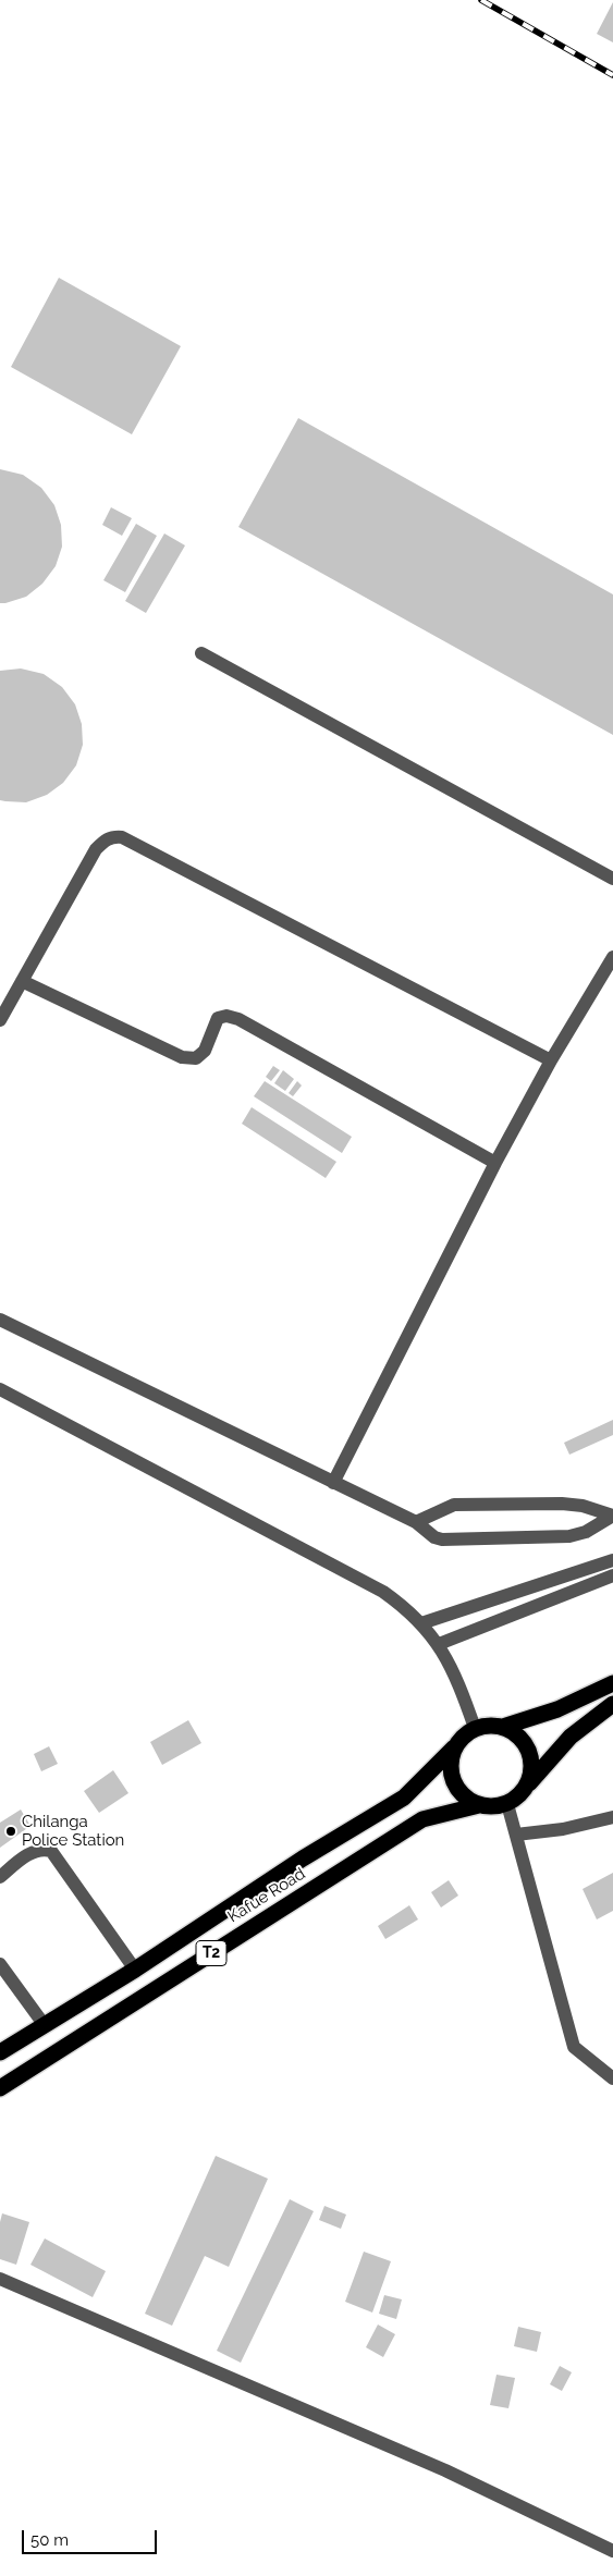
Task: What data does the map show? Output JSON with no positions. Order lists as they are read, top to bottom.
{
  "streets": {
    "highway": ["Kafue Road", "T2"]
  },
  "places": ["Chilanga Police Station"],
  "scale_bar": "50 m"
}
